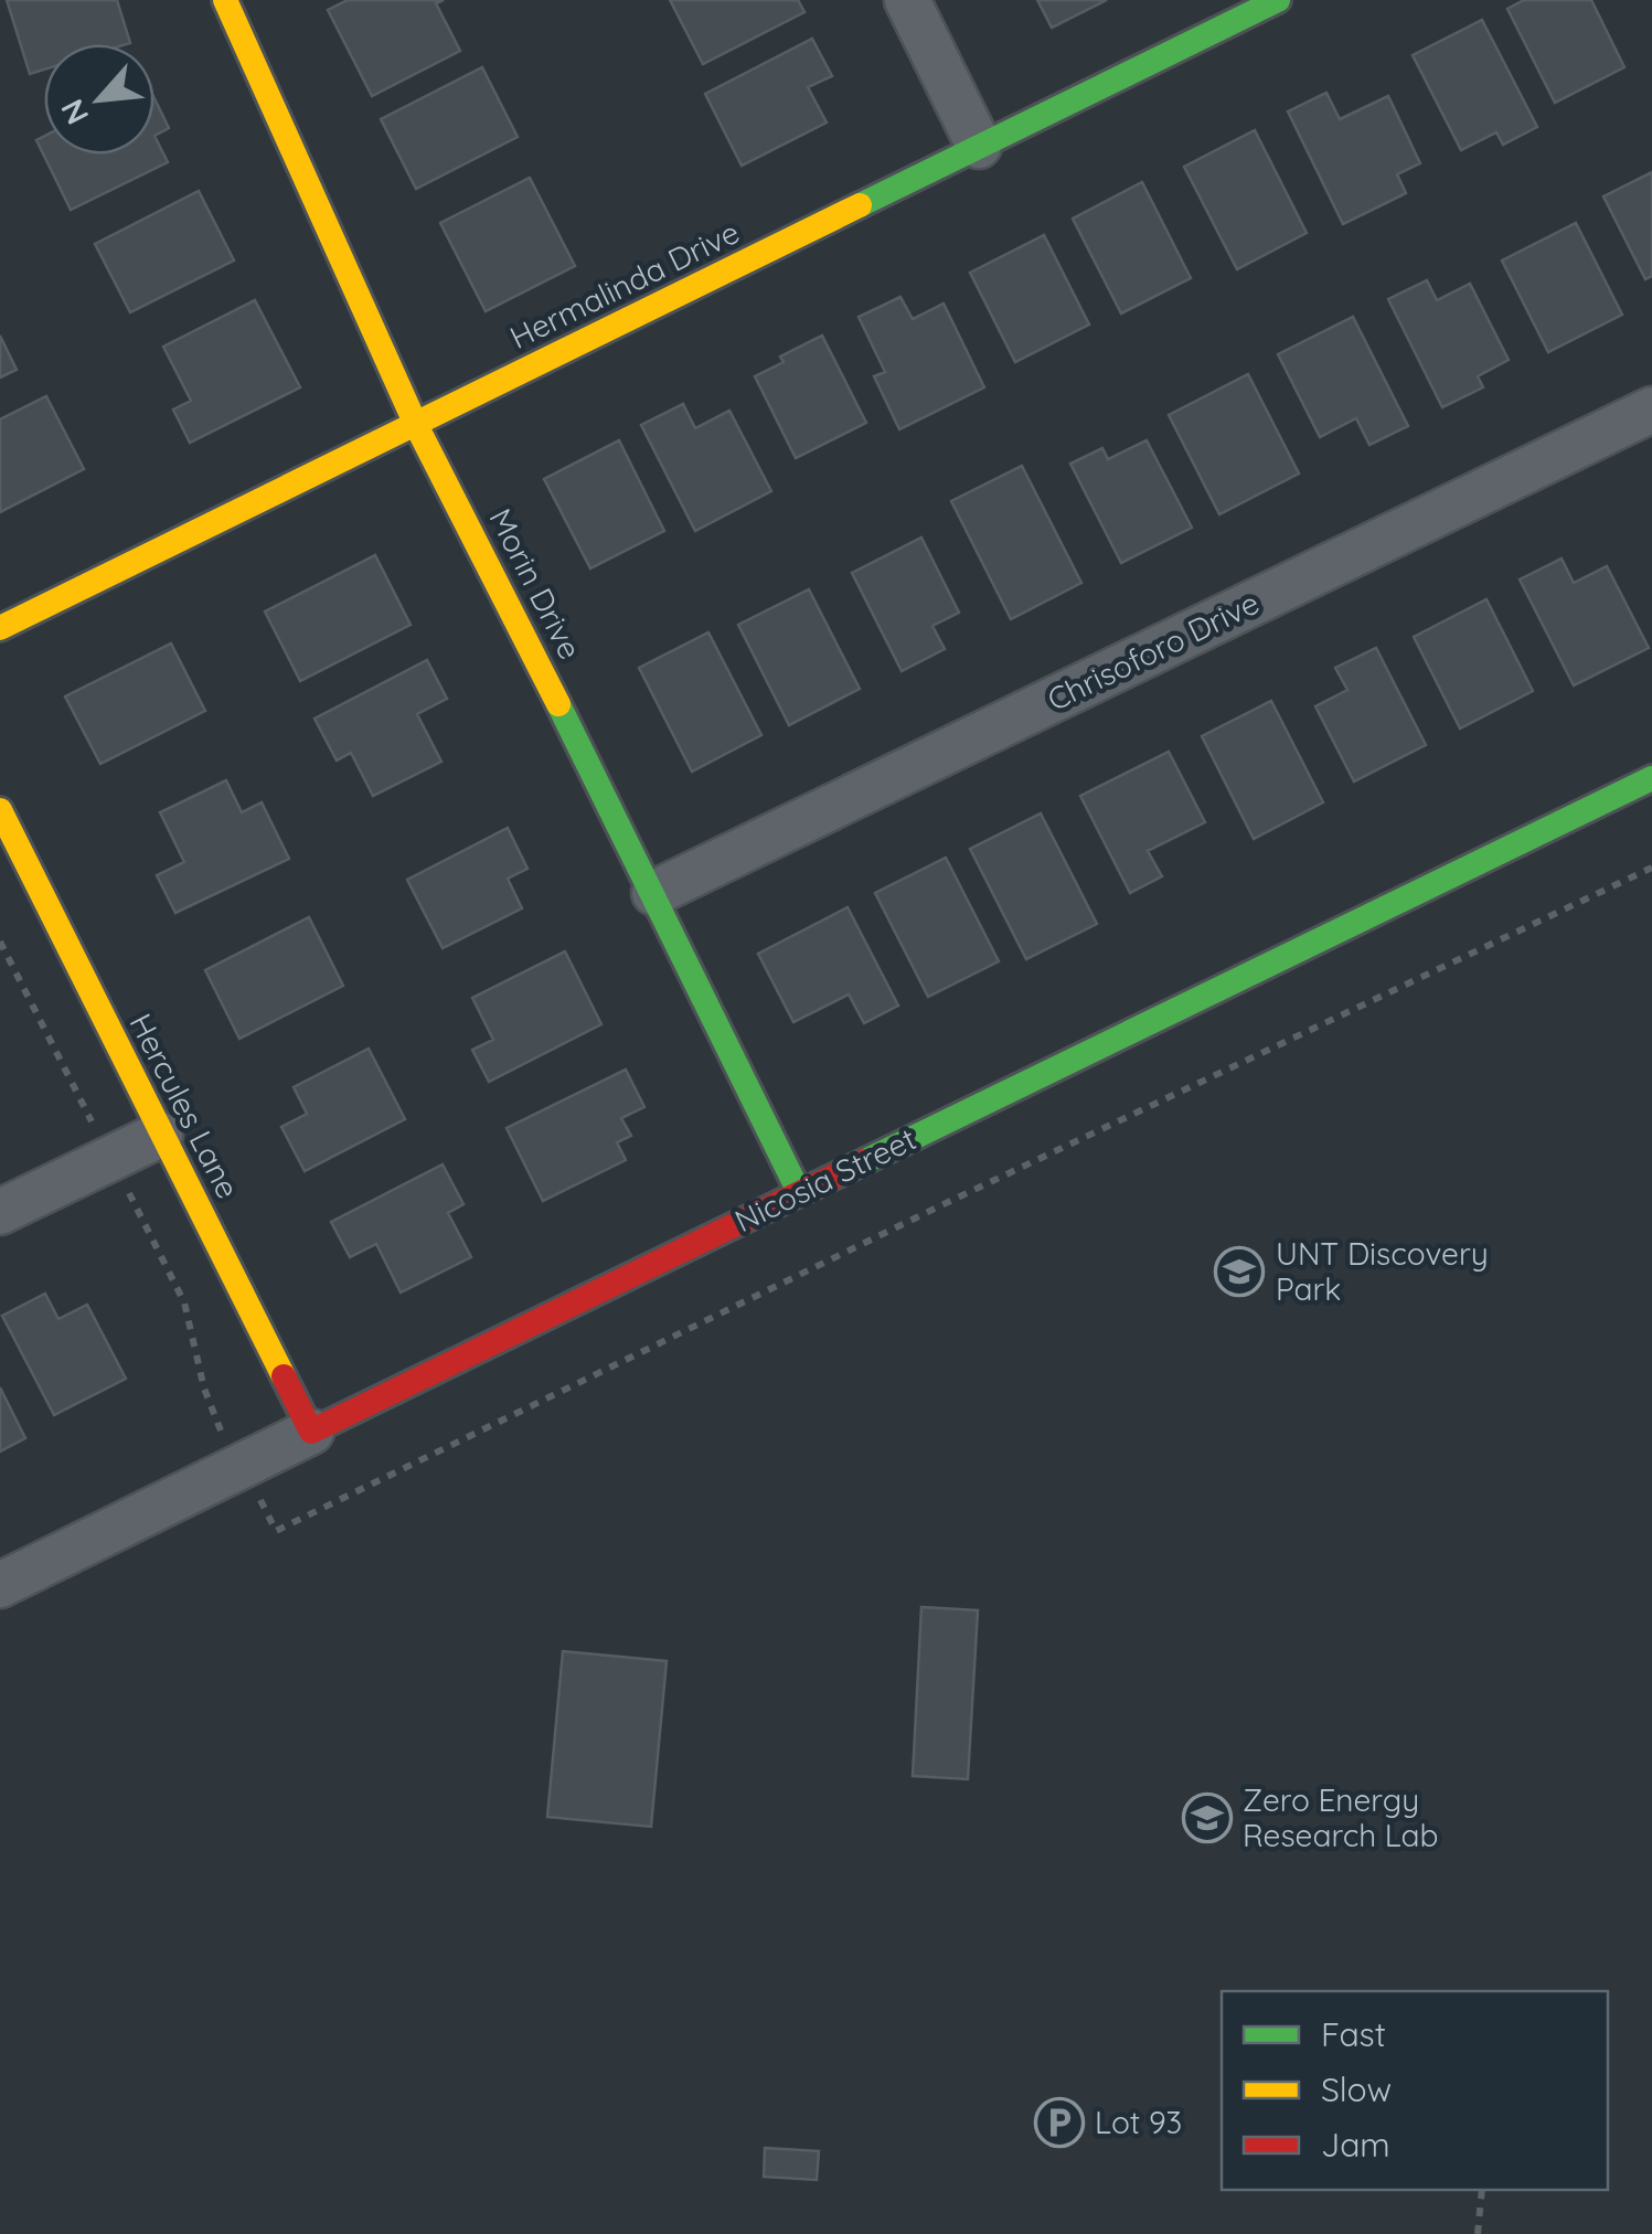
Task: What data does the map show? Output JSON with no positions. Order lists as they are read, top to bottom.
{
  "streets": {
    "street": [
      "Hermalinda Drive",
      "Morin Drive",
      "Chrisoforo Drive",
      "Hercules Lane",
      "Nicosia Street"
    ]
  },
  "crossings": [
    ["Hermalinda Drive", "Morin Drive"],
    ["Morin Drive", "Chrisoforo Drive"],
    ["Morin Drive", "Nicosia Street"],
    ["Hercules Lane", "Nicosia Street"]
  ],
  "places": {
    "school or university": ["UNT Discovery Park", "Zero Energy Research Lab"],
    "parking": ["Lot 93"]
  },
  "legend": ["Fast", "Slow", "Jam"],
  "north": "bottom left"
}
